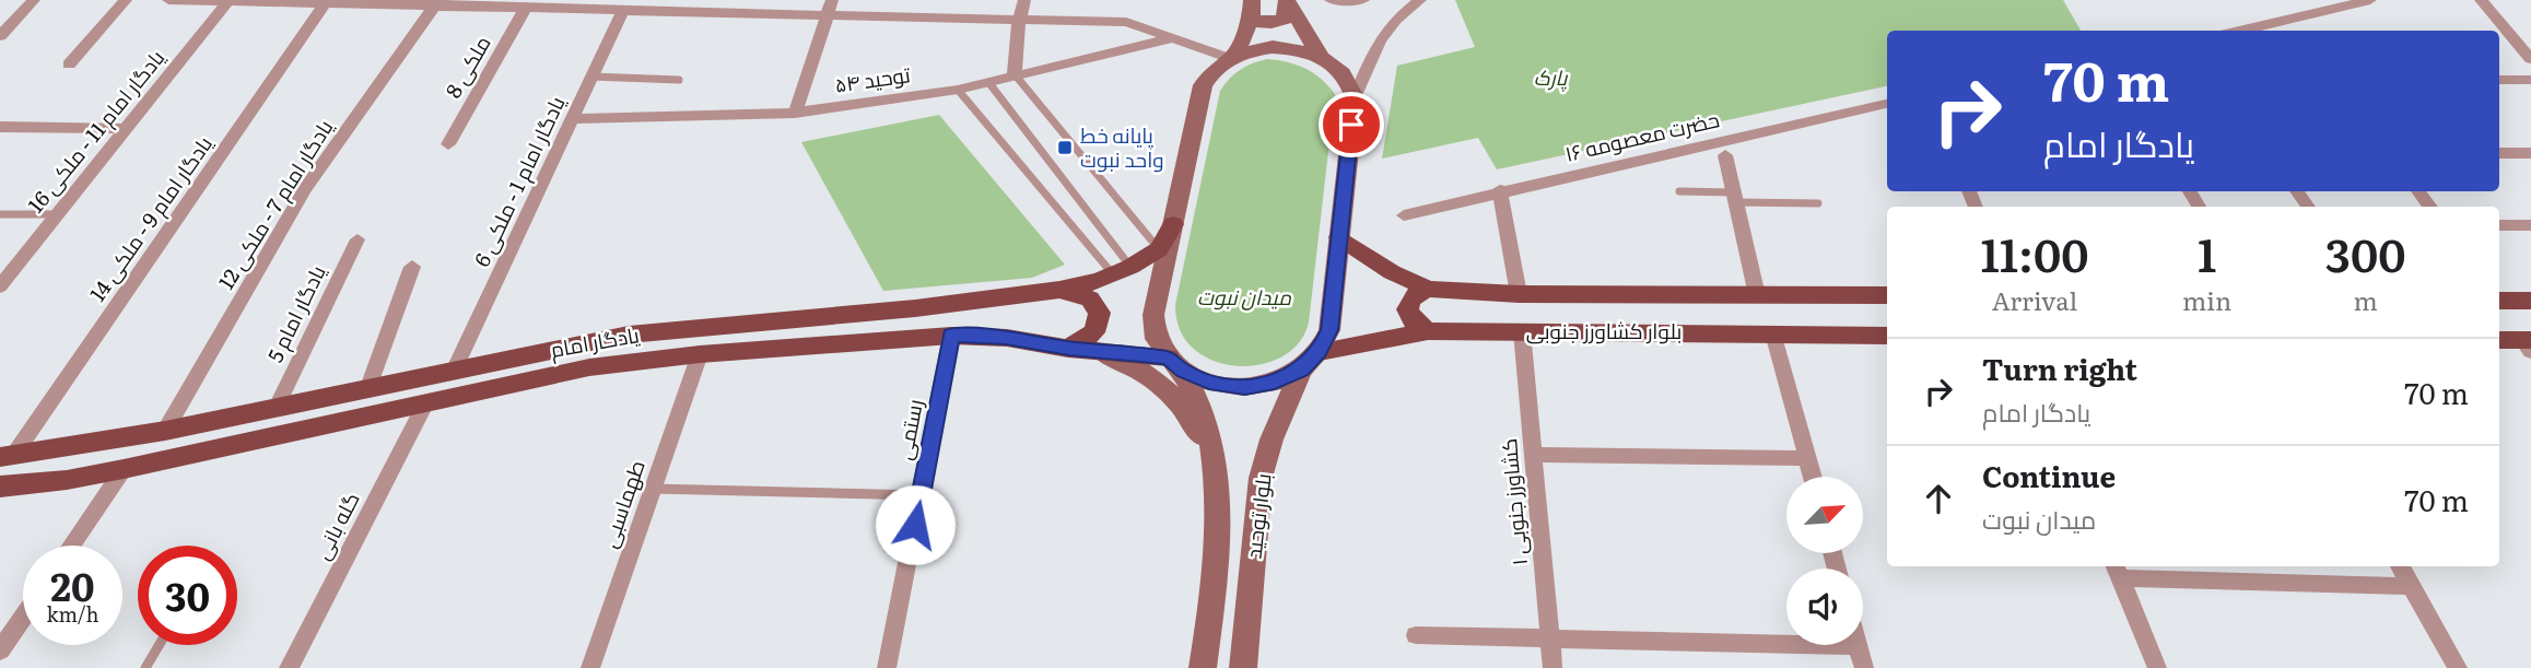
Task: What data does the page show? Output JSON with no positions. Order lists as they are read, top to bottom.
{
  "streets": {
    "main road": ["بلوار کشاورز جنوبی", "یادگار امام", "بلوار توحید"],
    "street": [
      "ملکی 8",
      "توحید ۵۴",
      "یادگار امام 11 - ملکی 16",
      "حضرت معصومه ۱۶",
      "یادگار امام 1 - ملکی 6",
      "یادگار امام 7 - ملکی 12",
      "یادگار امام 9 - ملکی 14",
      "یادگار امام 5",
      "رستمی",
      "کشاورز جنوبی ۱",
      "طهماسبی",
      "گله بانی"
    ]
  },
  "crossings": [
    ["توحید ۵۴", "یادگار امام 1 - ملکی 6"],
    ["یادگار امام 1 - ملکی 6", "یادگار امام"],
    ["یادگار امام 7 - ملکی 12", "یادگار امام"],
    ["یادگار امام 9 - ملکی 14", "یادگار امام"],
    ["یادگار امام 5", "یادگار امام"],
    ["بلوار کشاورز جنوبی", "کشاورز جنوبی ۱"],
    ["بلوار کشاورز جنوبی", "بلوار توحید"],
    ["یادگار امام", "رستمی"],
    ["یادگار امام", "طهماسبی"],
    ["یادگار امام", "بلوار توحید"],
    ["یادگار امام", "گله بانی"]
  ],
  "parks": ["پارک", "میدان نبوت"],
  "places": {
    "transit": ["پایانه خط واحد نبوت"]
  },
  "north": "top right",
  "page": {
    "turn": ["70 m", "یادگار امام"],
    "eta": [
      "11:00",
      "Arrival",
      "1",
      "min",
      "300",
      "m"
    ],
    "list": [
      {
        "name": "Turn right",
        "note": "یادگار امام",
        "value": "70 m"
      },
      {
        "name": "Continue",
        "note": "میدان نبوت",
        "value": "70 m"
      }
    ],
    "speed": "20 km/h",
    "limit": "30"
  }
}
